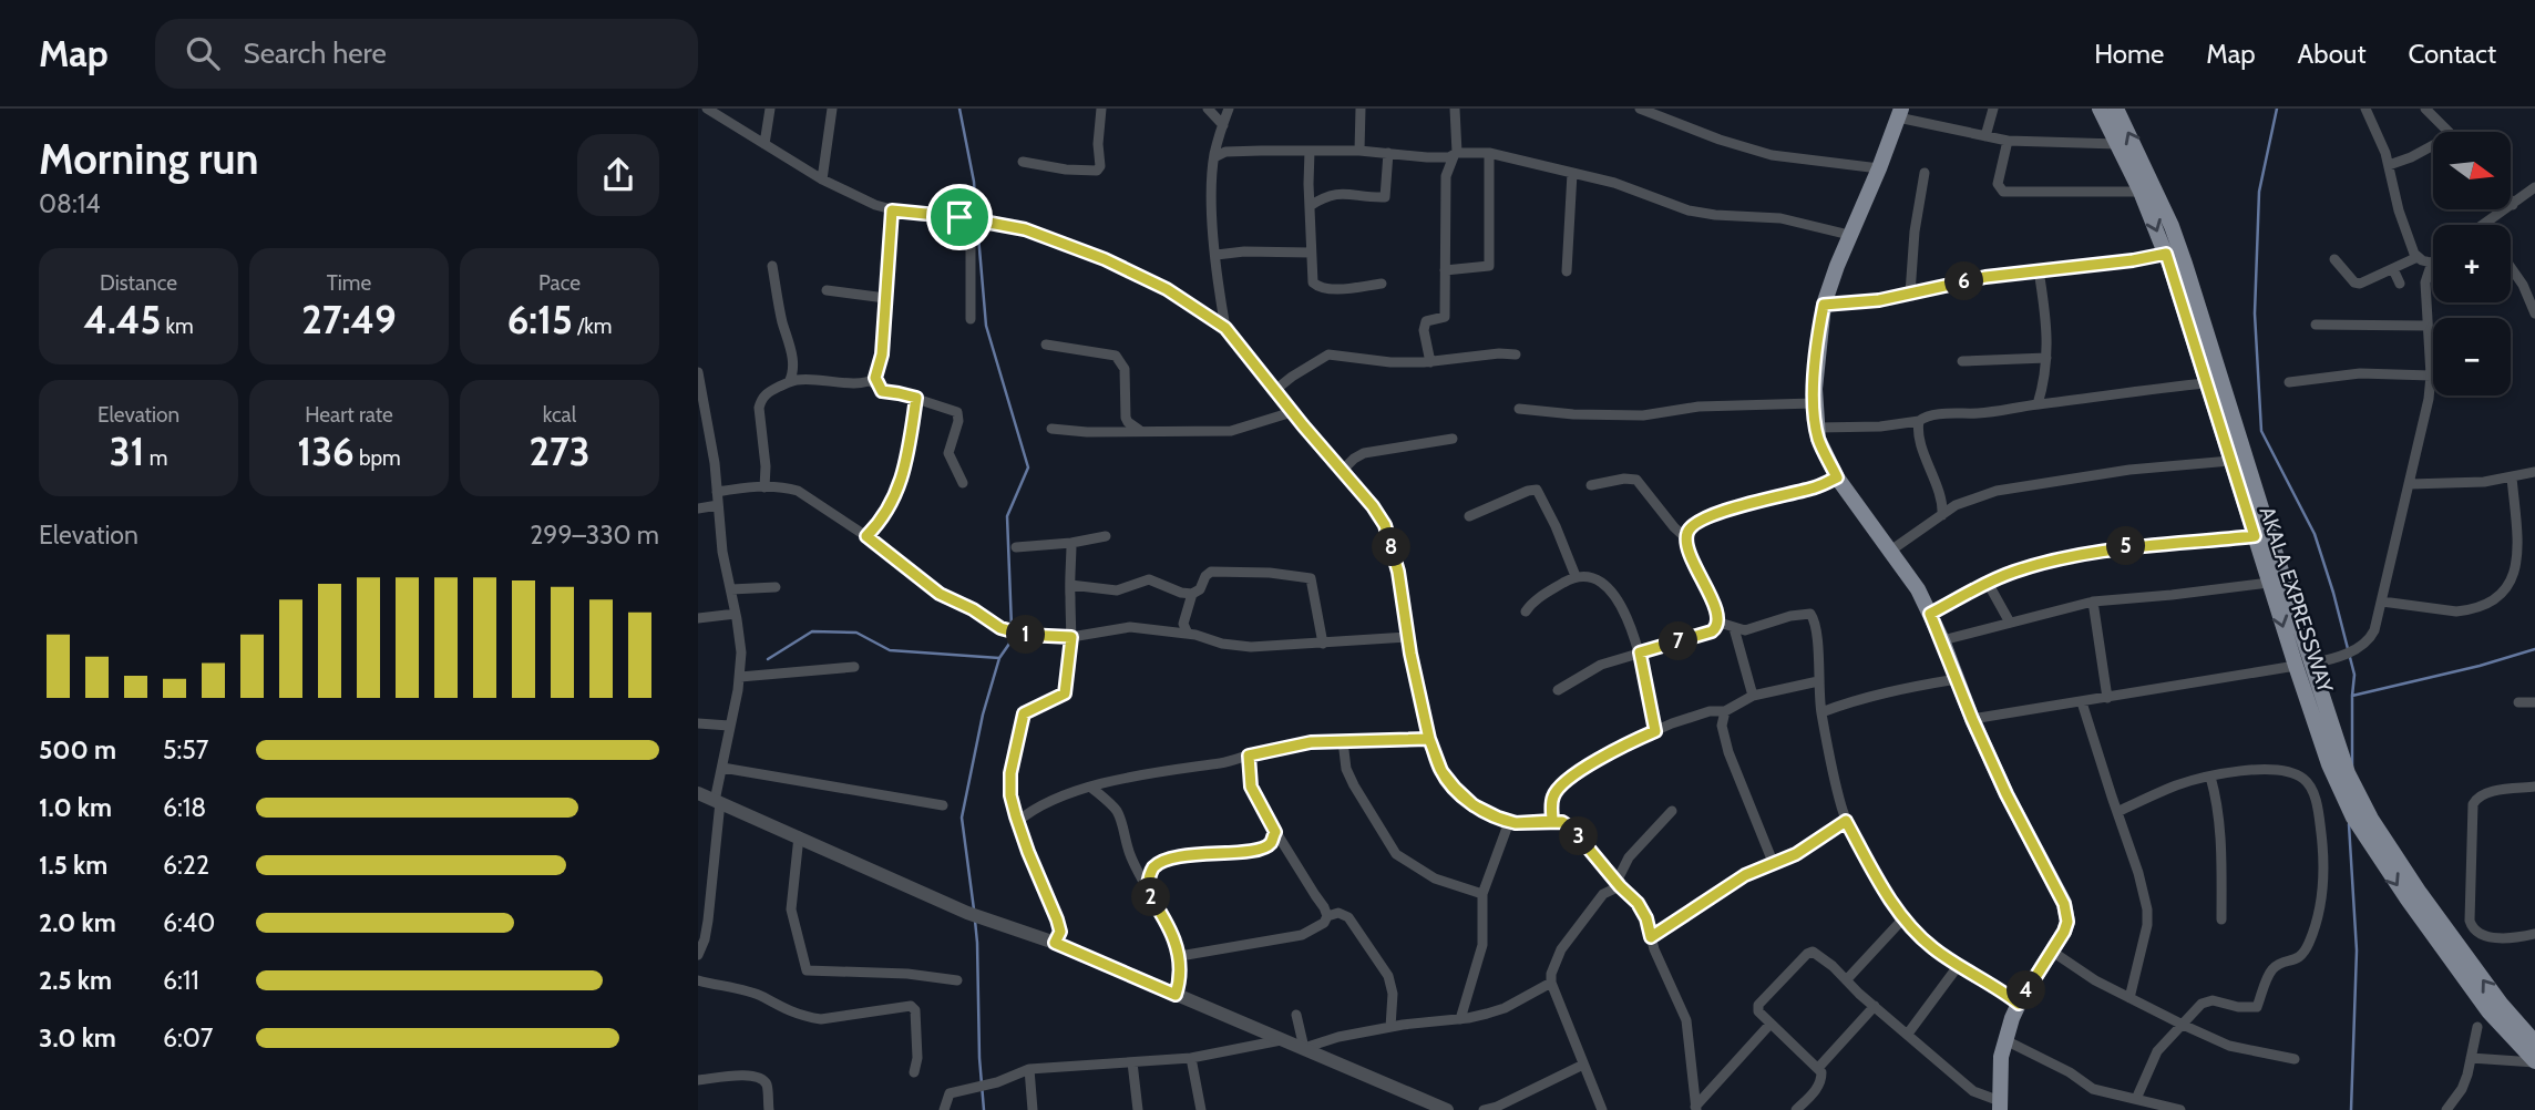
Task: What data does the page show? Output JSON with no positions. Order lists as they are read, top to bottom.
{
  "streets": {
    "main road": ["AKALA EXPRESSWAY"]
  },
  "north": "right",
  "page": {
    "header": "Map",
    "search": "Search here",
    "nav": [
      "Home",
      "Map",
      "About",
      "Contact"
    ],
    "heading": ["Morning run", "08:14"],
    "map_buttons": ["+", "−"],
    "stats": [
      ["Distance", "4.45 km"],
      ["Time", "27:49"],
      ["Pace", "6:15 /km"],
      ["Elevation", "31 m"],
      ["Heart rate", "136 bpm"],
      ["kcal", "273"]
    ],
    "pins": [
      "6",
      "5",
      "8",
      "1",
      "7",
      "3",
      "2",
      "4"
    ],
    "chart": ["Elevation", "299–330 m"],
    "list": [
      {
        "name": "500 m",
        "note": "5:57"
      },
      {
        "name": "1.0 km",
        "note": "6:18"
      },
      {
        "name": "1.5 km",
        "note": "6:22"
      },
      {
        "name": "2.0 km",
        "note": "6:40"
      },
      {
        "name": "2.5 km",
        "note": "6:11"
      },
      {
        "name": "3.0 km",
        "note": "6:07"
      }
    ]
  }
}
